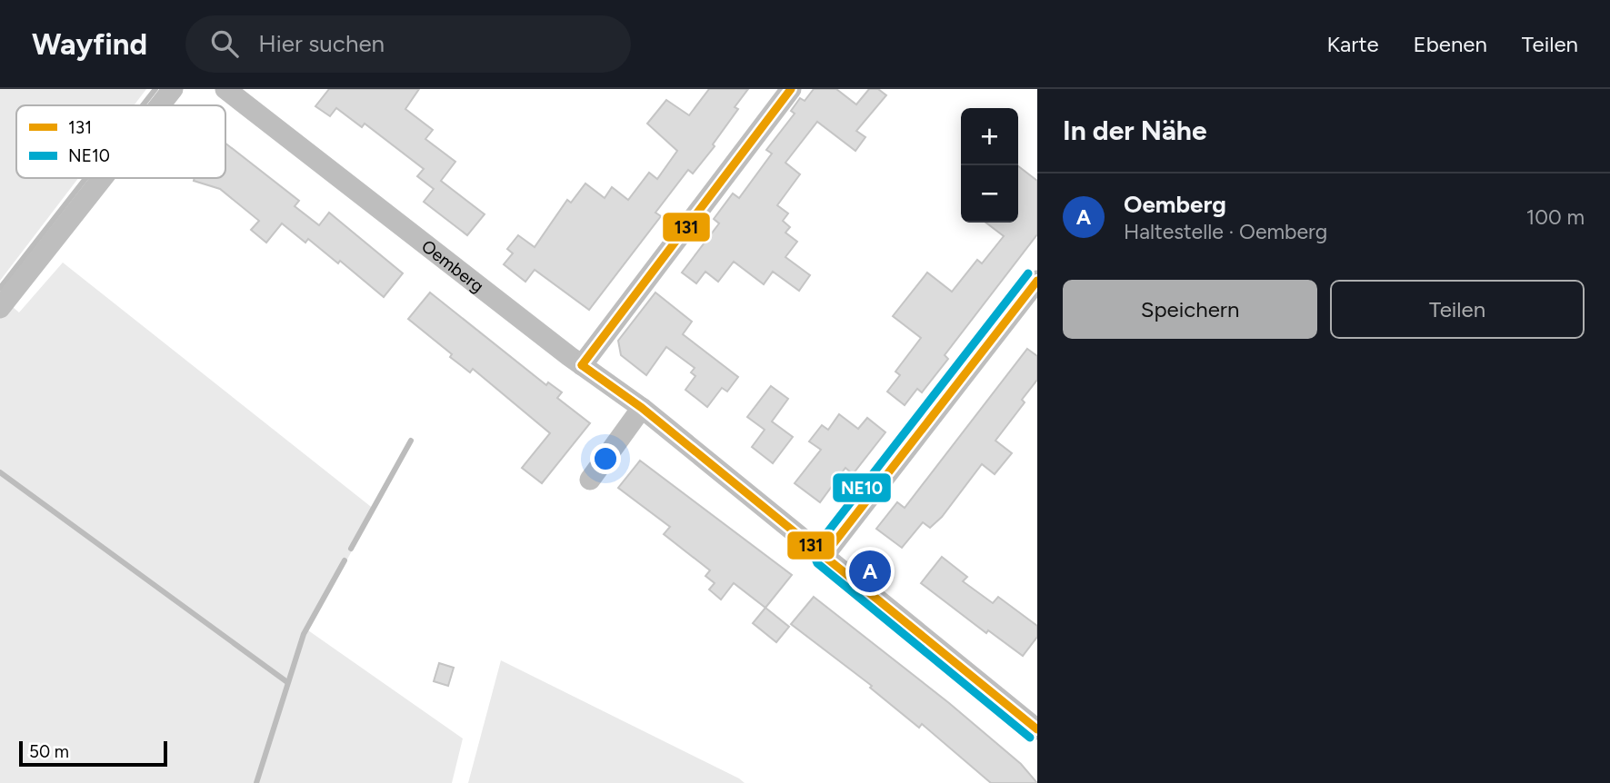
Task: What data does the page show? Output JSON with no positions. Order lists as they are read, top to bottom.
{
  "streets": {
    "street": ["Oemberg"]
  },
  "lines": ["transit line 131", "transit line NE10"],
  "legend": ["131", "NE10"],
  "scale_bar": "50 m",
  "page": {
    "header": "Wayfind",
    "search": "Hier suchen",
    "nav": ["Karte", "Ebenen", "Teilen"],
    "heading": "In der Nähe",
    "map_buttons": ["+", "−"],
    "list": [
      {
        "mark": "A",
        "name": "Oemberg",
        "note": "Haltestelle · Oemberg",
        "value": "100 m"
      }
    ],
    "buttons": ["Speichern", "Teilen"],
    "pins": "A",
    "scale": "50 m"
  }
}
